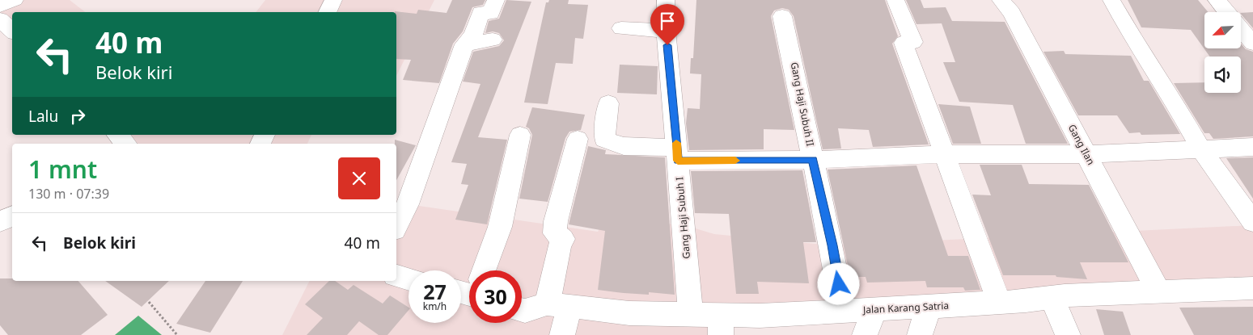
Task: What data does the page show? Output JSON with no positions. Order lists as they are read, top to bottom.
{
  "streets": {
    "street": [
      "Gang Haji Subuh II",
      "Gang Ilan",
      "Gang Haji Subuh I",
      "Jalan Karang Satria"
    ]
  },
  "crossings": [
    ["Gang Haji Subuh II", "Jalan Karang Satria"],
    ["Gang Ilan", "Jalan Karang Satria"],
    ["Gang Haji Subuh I", "Jalan Karang Satria"]
  ],
  "north": "bottom left",
  "page": {
    "turn": ["40 m", "Belok kiri"],
    "then": "Lalu",
    "heading": ["1 mnt", "130 m · 07:39"],
    "list": [
      {
        "name": "Belok kiri",
        "value": "40 m"
      }
    ],
    "speed": "27 km/h",
    "limit": "30"
  }
}
